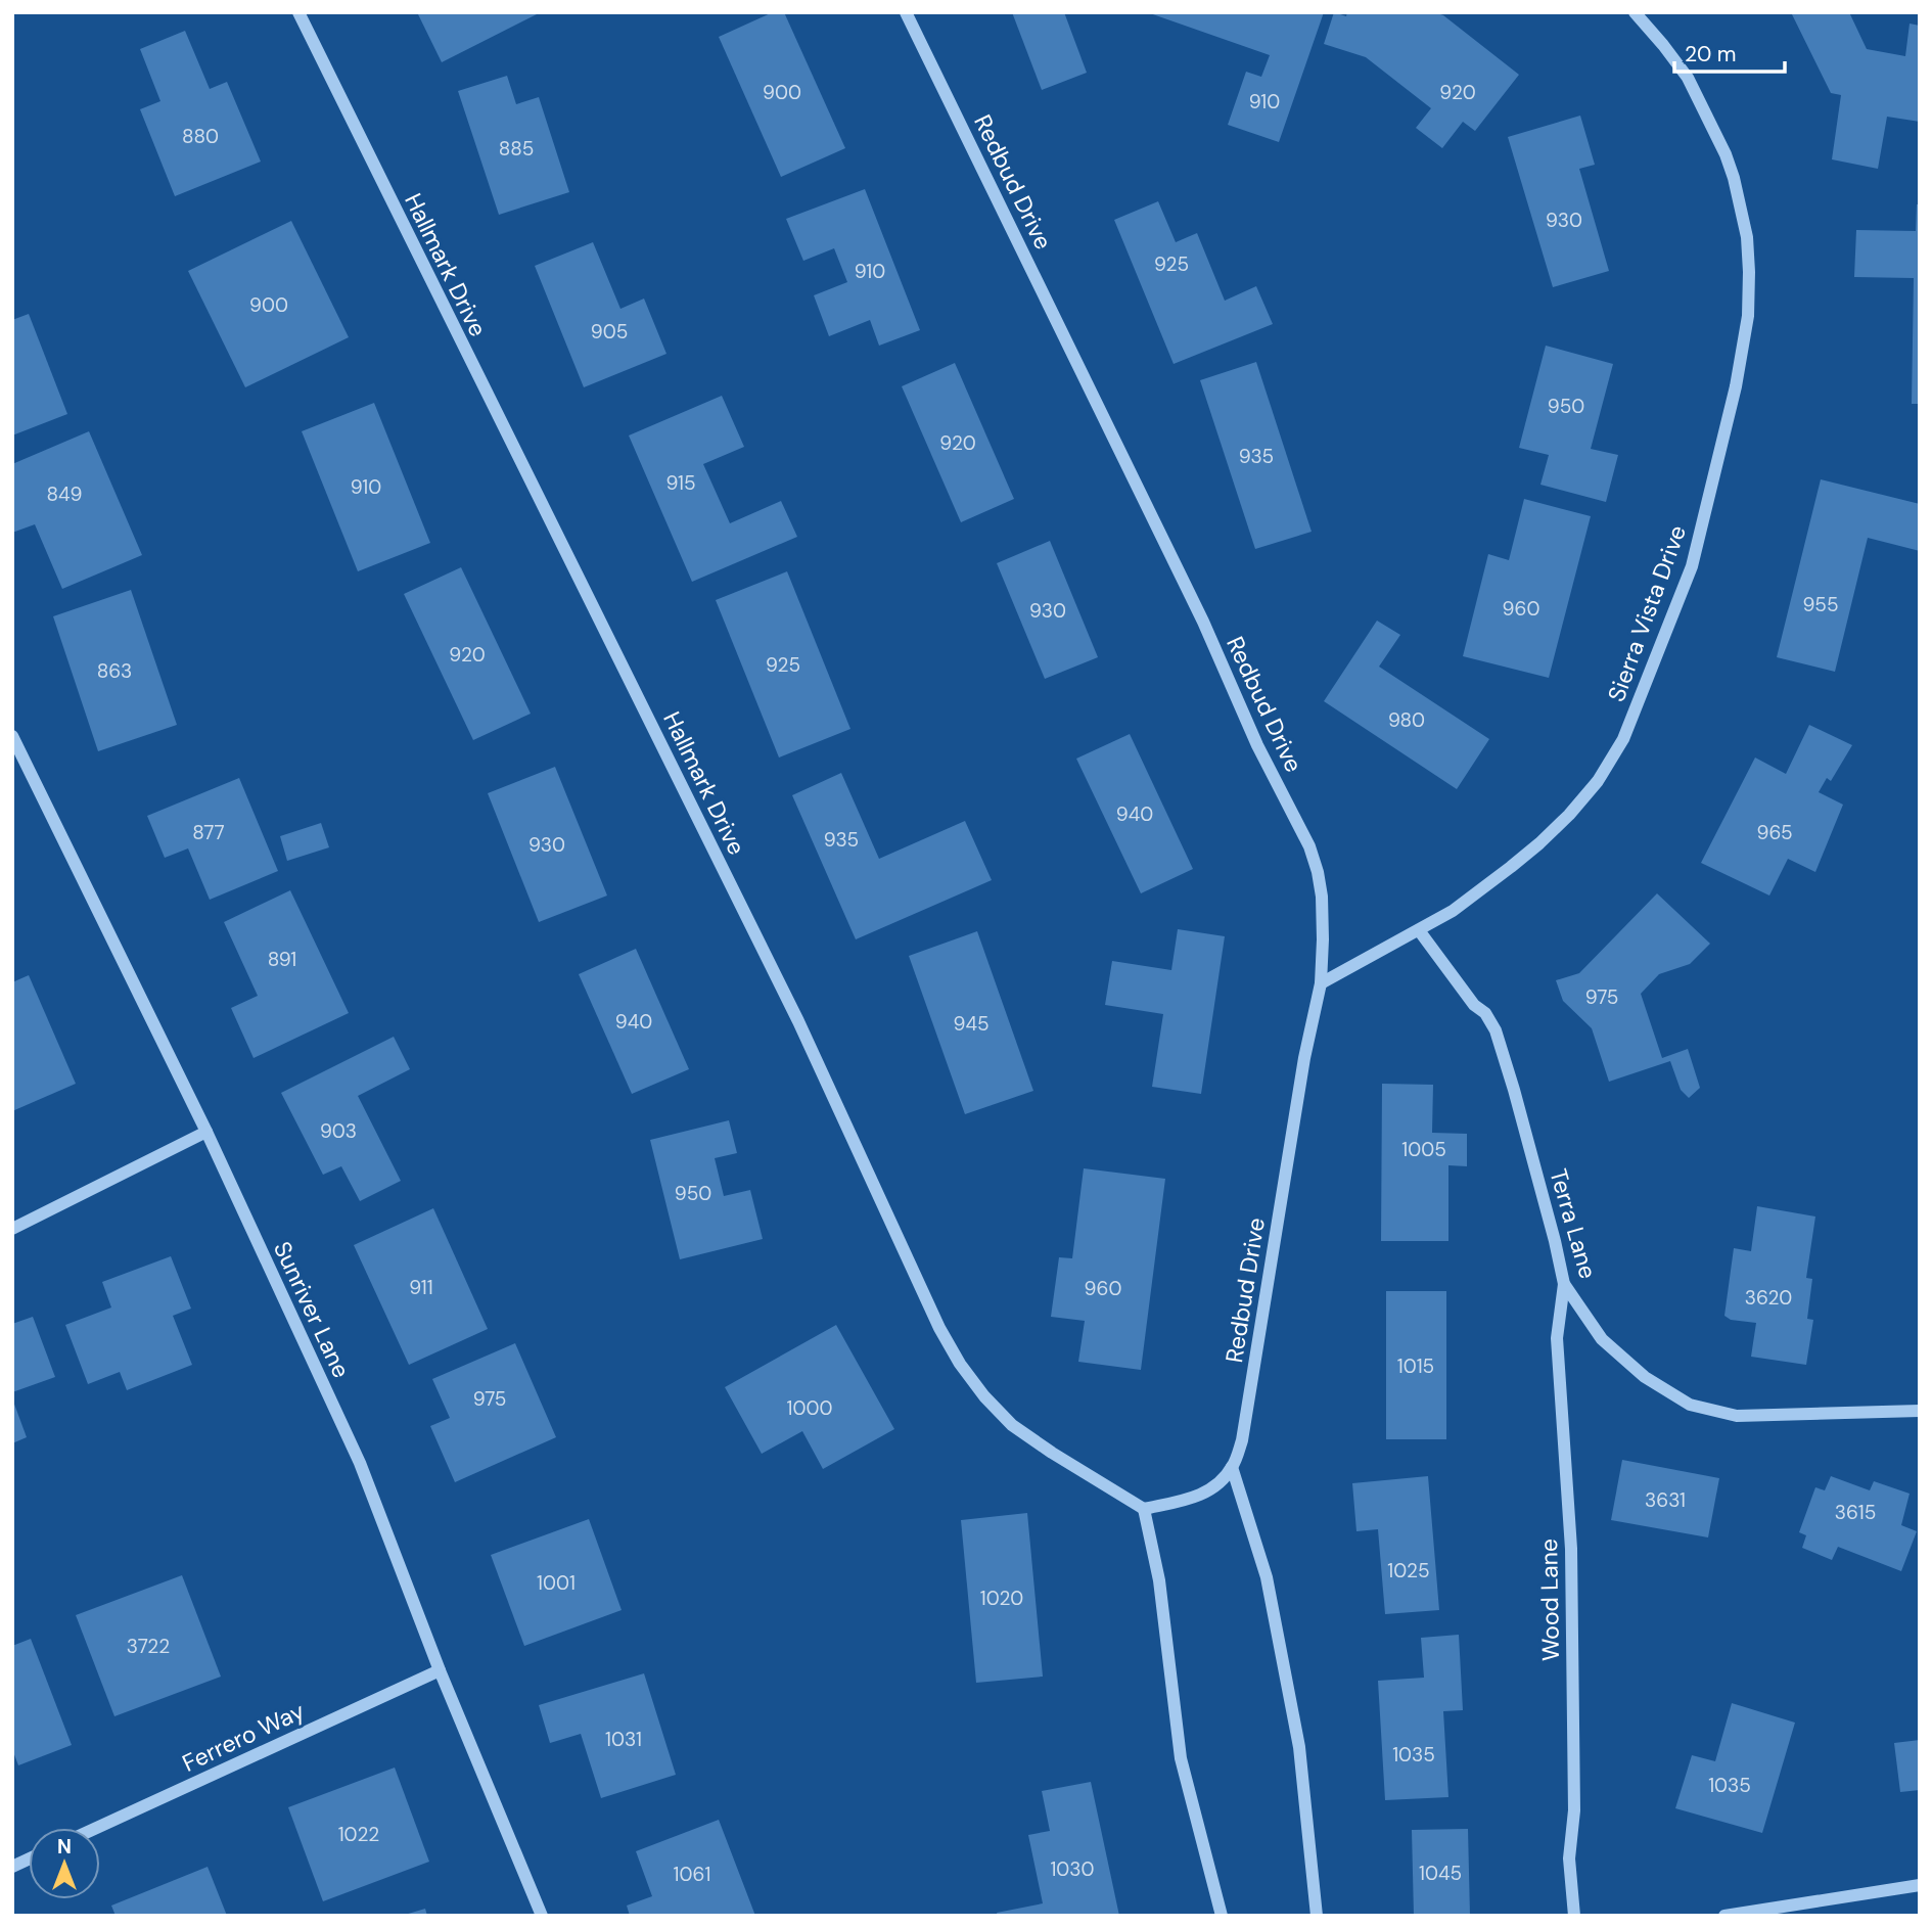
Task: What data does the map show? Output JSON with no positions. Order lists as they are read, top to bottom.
{
  "streets": {
    "street": [
      "Redbud Drive",
      "Hallmark Drive",
      "Sierra Vista Drive",
      "Terra Lane",
      "Sunriver Lane",
      "Wood Lane",
      "Ferrero Way"
    ]
  },
  "crossings": [
    ["Redbud Drive", "Hallmark Drive"],
    ["Redbud Drive", "Sierra Vista Drive"],
    ["Sierra Vista Drive", "Terra Lane"],
    ["Terra Lane", "Wood Lane"],
    ["Sunriver Lane", "Ferrero Way"]
  ],
  "house_numbers": [
    "900",
    "920",
    "910",
    "880",
    "885",
    "930",
    "925",
    "910",
    "900",
    "905",
    "950",
    "920",
    "935",
    "915",
    "910",
    "849",
    "955",
    "960",
    "930",
    "920",
    "925",
    "863",
    "980",
    "940",
    "877",
    "965",
    "935",
    "930",
    "891",
    "975",
    "940",
    "945",
    "903",
    "1005",
    "950",
    "911",
    "960",
    "3620",
    "1015",
    "975",
    "1000",
    "3631",
    "3615",
    "1025",
    "1001",
    "1020",
    "3722",
    "1031",
    "1035",
    "1035",
    "1022",
    "1030",
    "1045",
    "1061"
  ],
  "scale_bar": "20 m",
  "north": "top"
}
